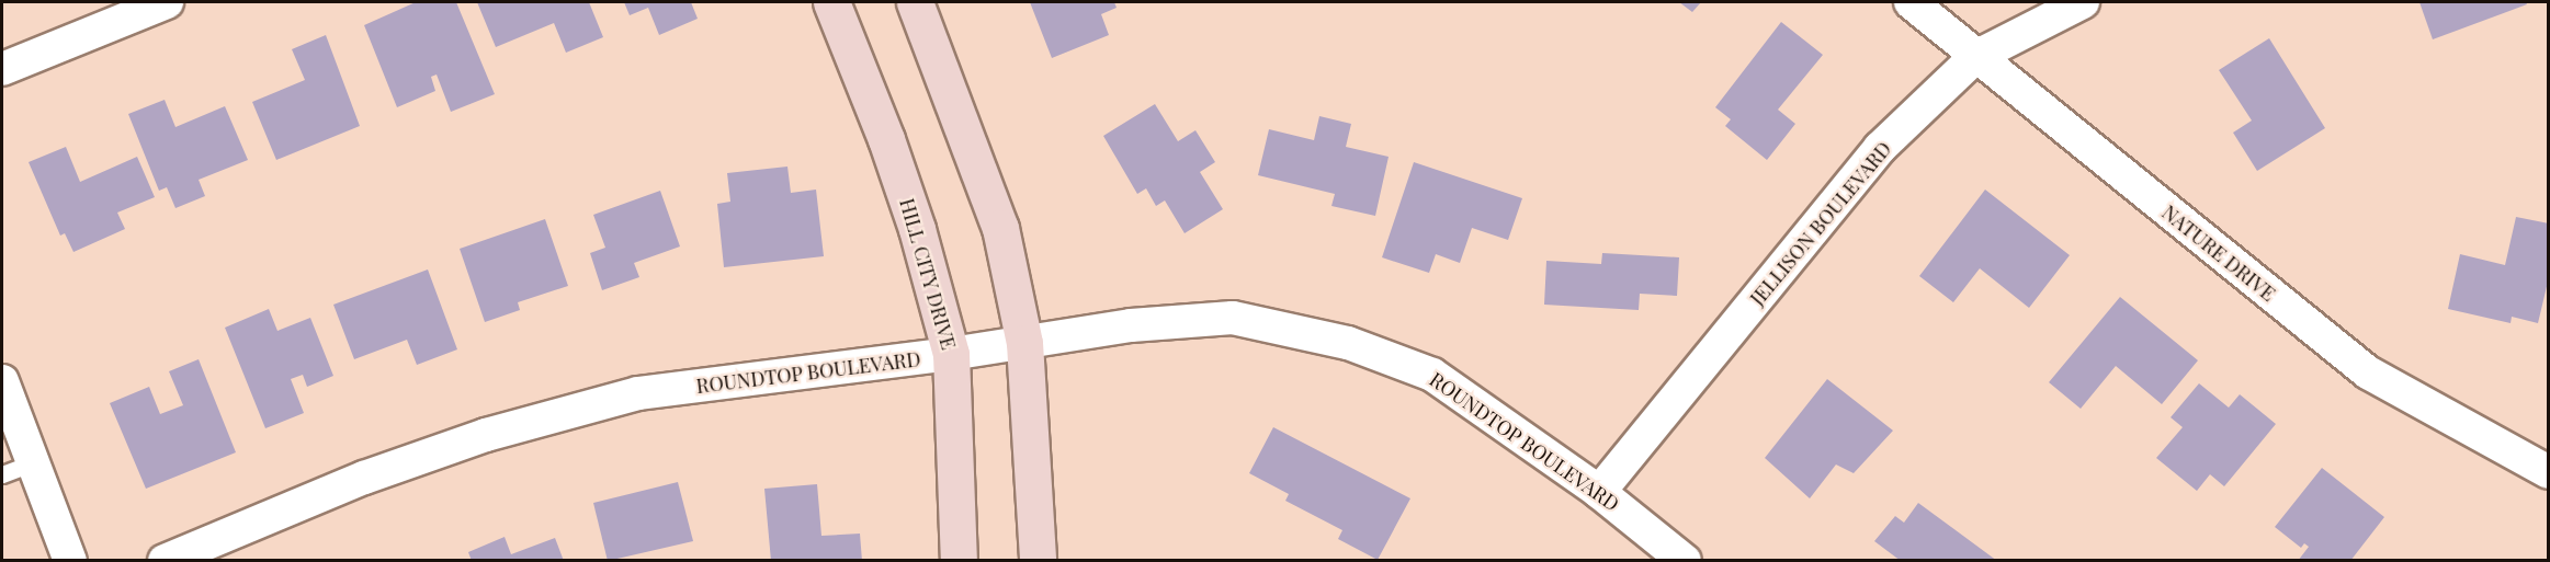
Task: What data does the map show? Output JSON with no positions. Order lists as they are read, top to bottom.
{
  "streets": {
    "street": [
      "JELLISON BOULEVARD",
      "NATURE DRIVE",
      "HILL CITY DRIVE",
      "ROUNDTOP BOULEVARD"
    ]
  },
  "crossings": [
    ["JELLISON BOULEVARD", "NATURE DRIVE"],
    ["JELLISON BOULEVARD", "ROUNDTOP BOULEVARD"],
    ["HILL CITY DRIVE", "ROUNDTOP BOULEVARD"]
  ]
}
